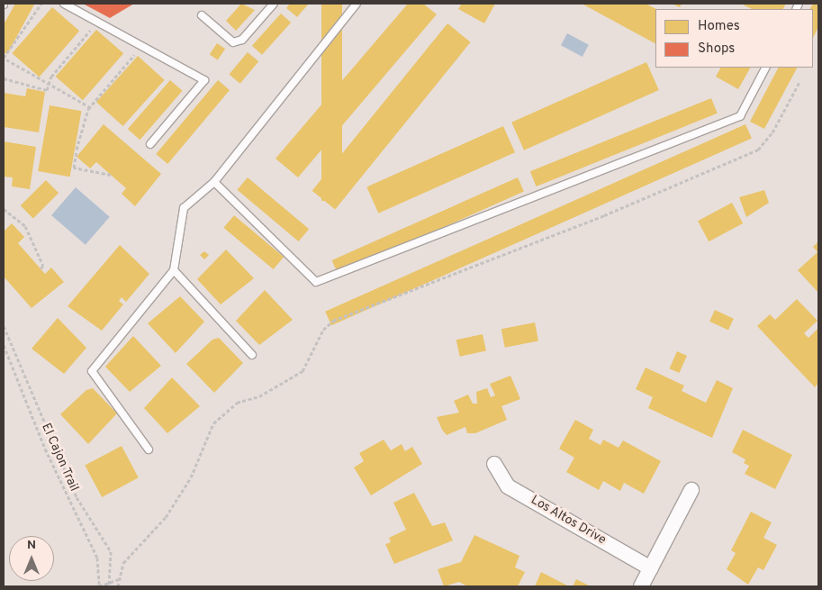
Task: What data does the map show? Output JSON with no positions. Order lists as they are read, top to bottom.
{
  "streets": {
    "street": ["Los Altos Drive"],
    "path": ["El Cajon Trail"]
  },
  "legend": ["Homes", "Shops"],
  "north": "top"
}
